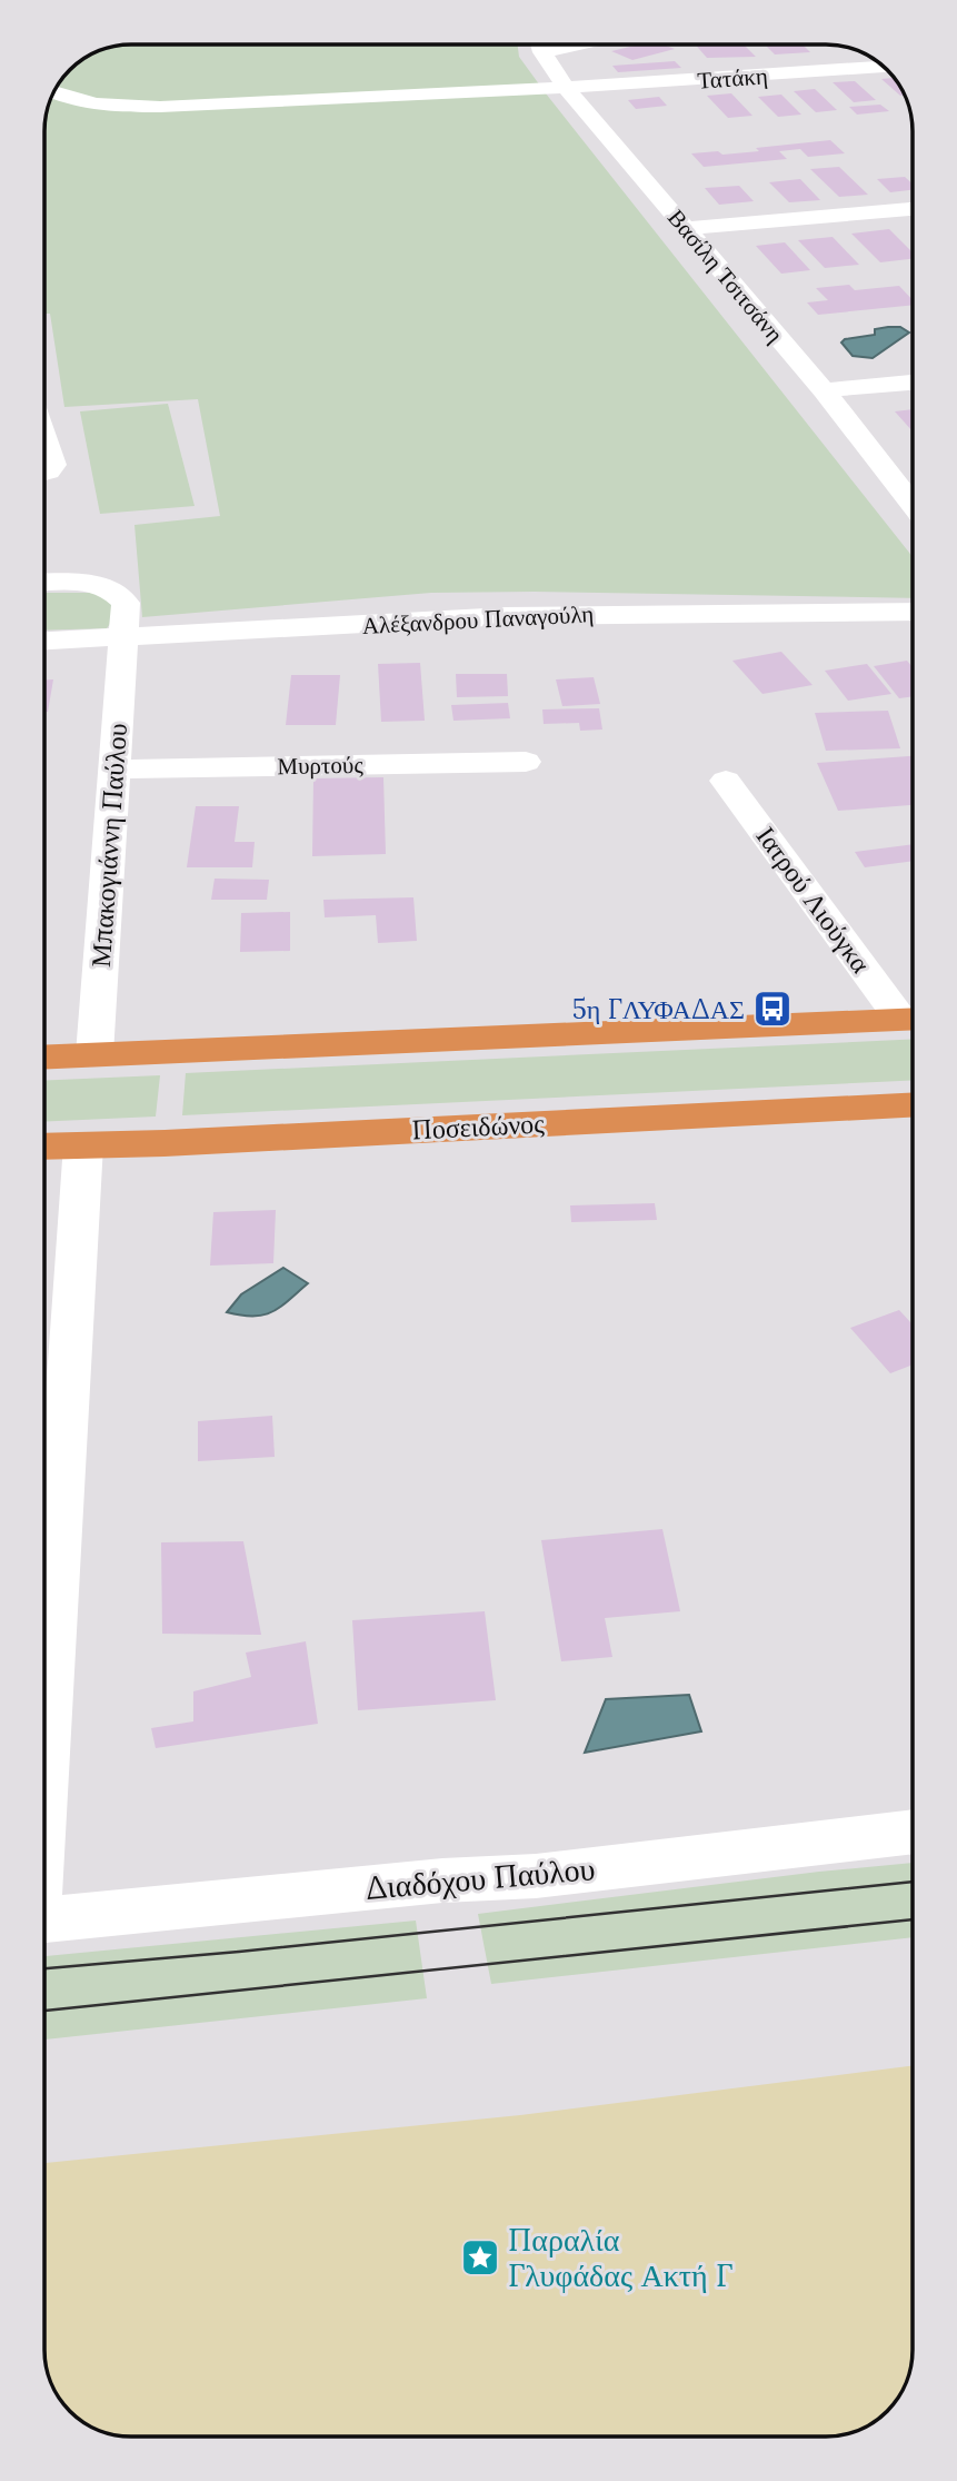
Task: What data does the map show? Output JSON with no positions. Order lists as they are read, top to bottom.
{
  "streets": {
    "highway": ["Ποσειδώνος"],
    "street": [
      "Τατάκη",
      "Βασίλη Τσιτσάνη",
      "Αλέξανδρου Παναγούλη",
      "Μυρτούς",
      "Μπακογιάννη Παύλου",
      "Ιατρού Λιούγκα",
      "Διαδόχου Παύλου"
    ]
  },
  "crossings": [
    ["Τατάκη", "Βασίλη Τσιτσάνη"],
    ["Αλέξανδρου Παναγούλη", "Μπακογιάννη Παύλου"],
    ["Μυρτούς", "Μπακογιάννη Παύλου"]
  ],
  "places": {
    "bus stop": ["5η ΓΛΥΦΑΔΑΣ"],
    "place": ["Παραλία Γλυφάδας Ακτή Γ"]
  }
}
